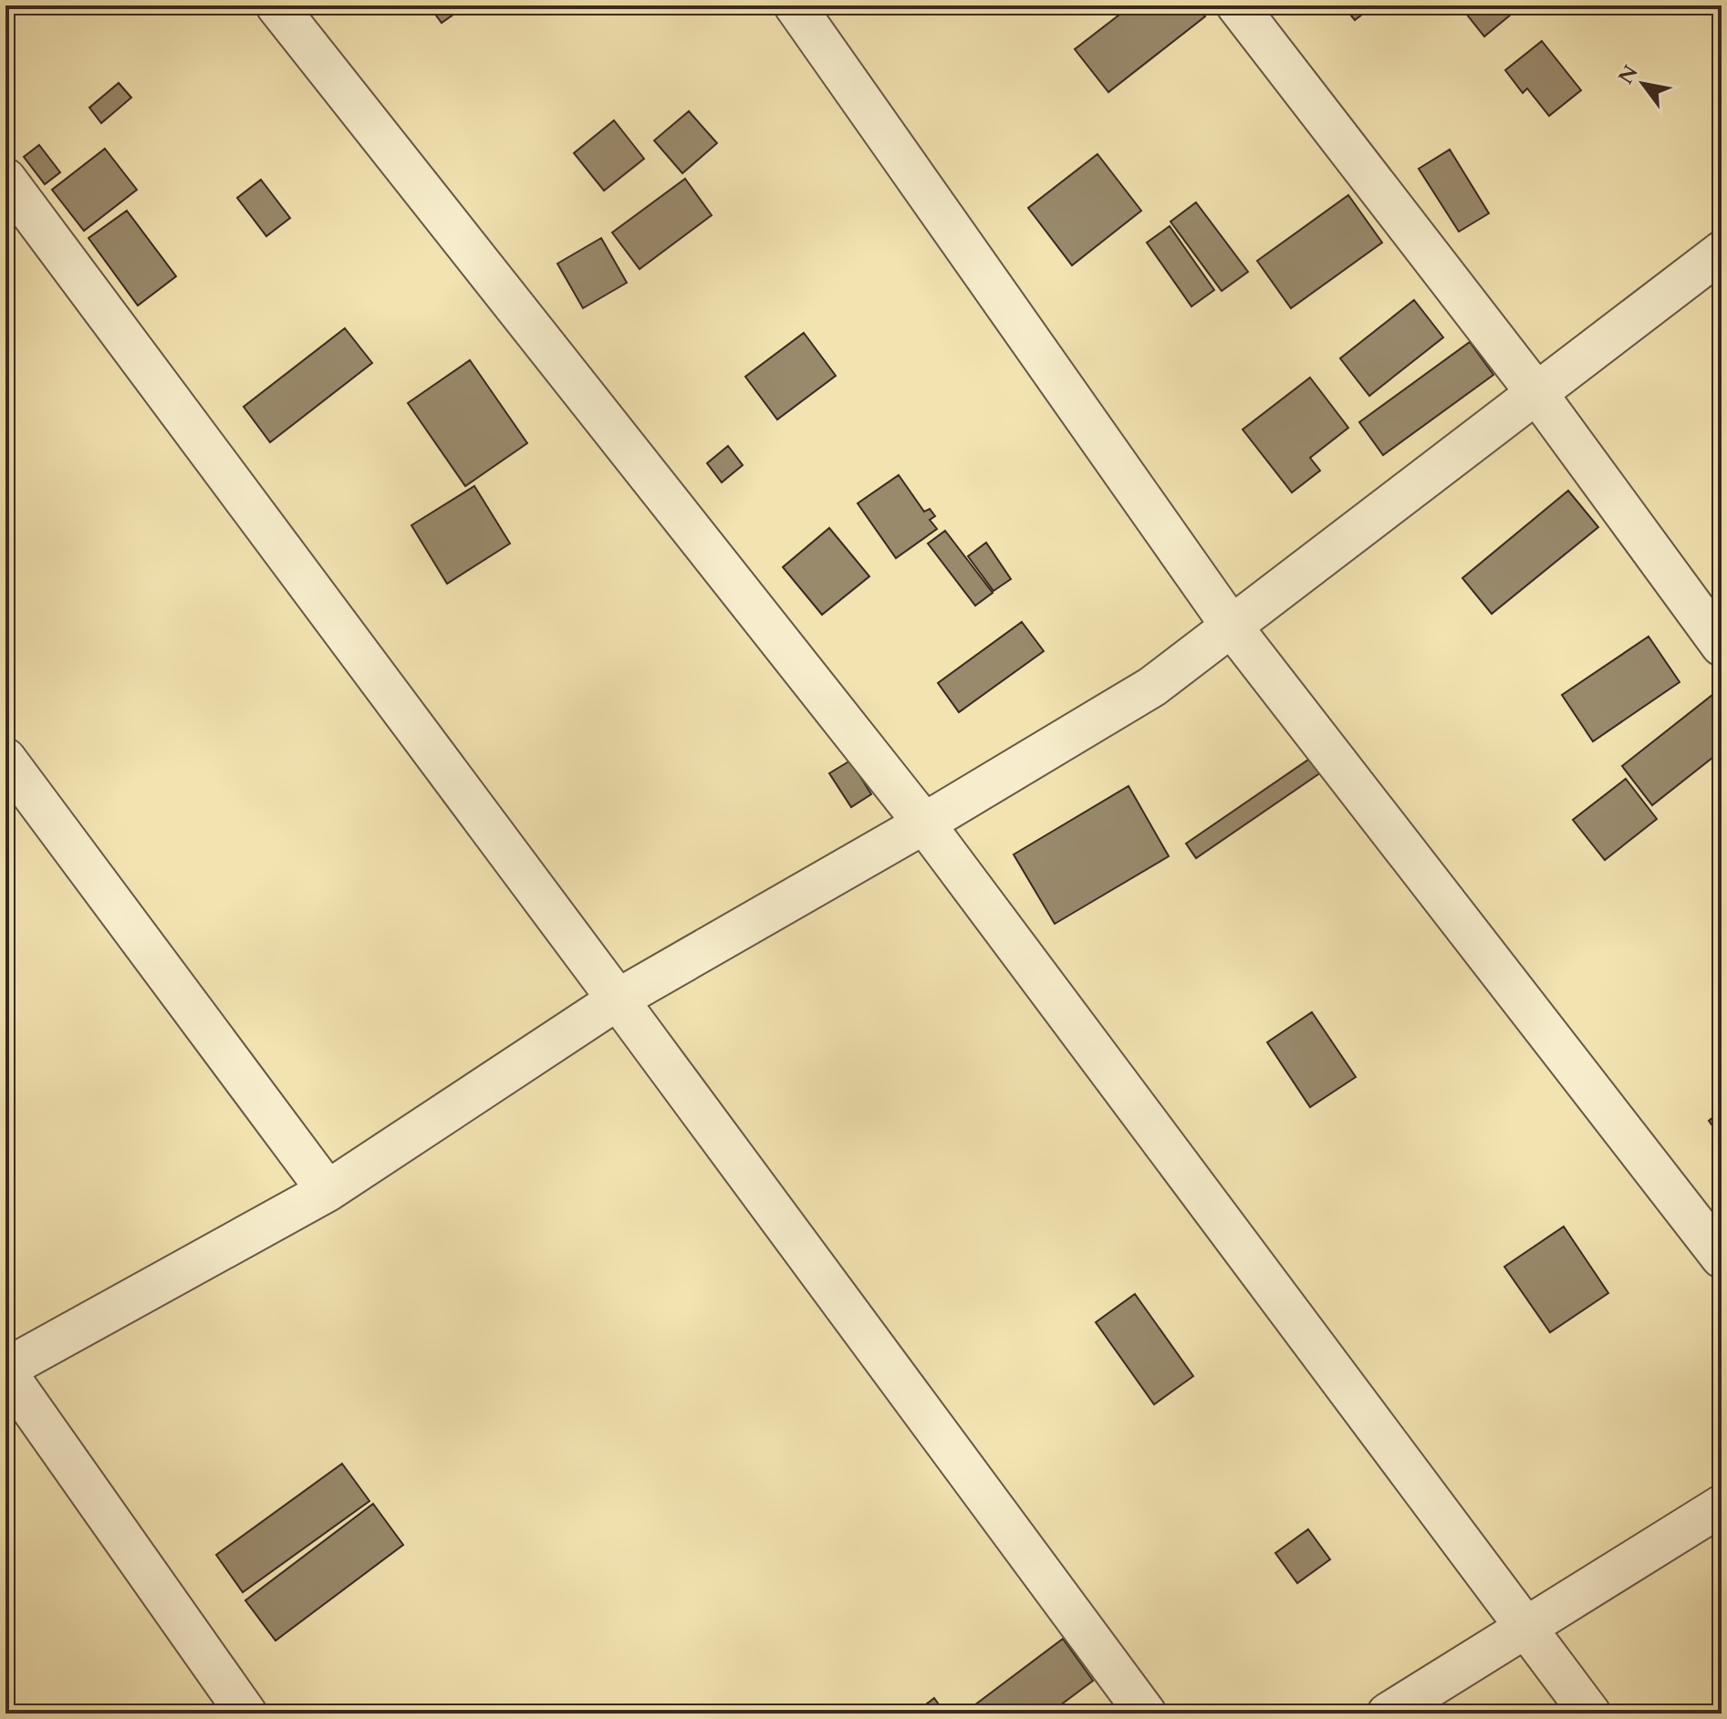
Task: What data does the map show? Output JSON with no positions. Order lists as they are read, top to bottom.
{
  "north": "top left"
}
